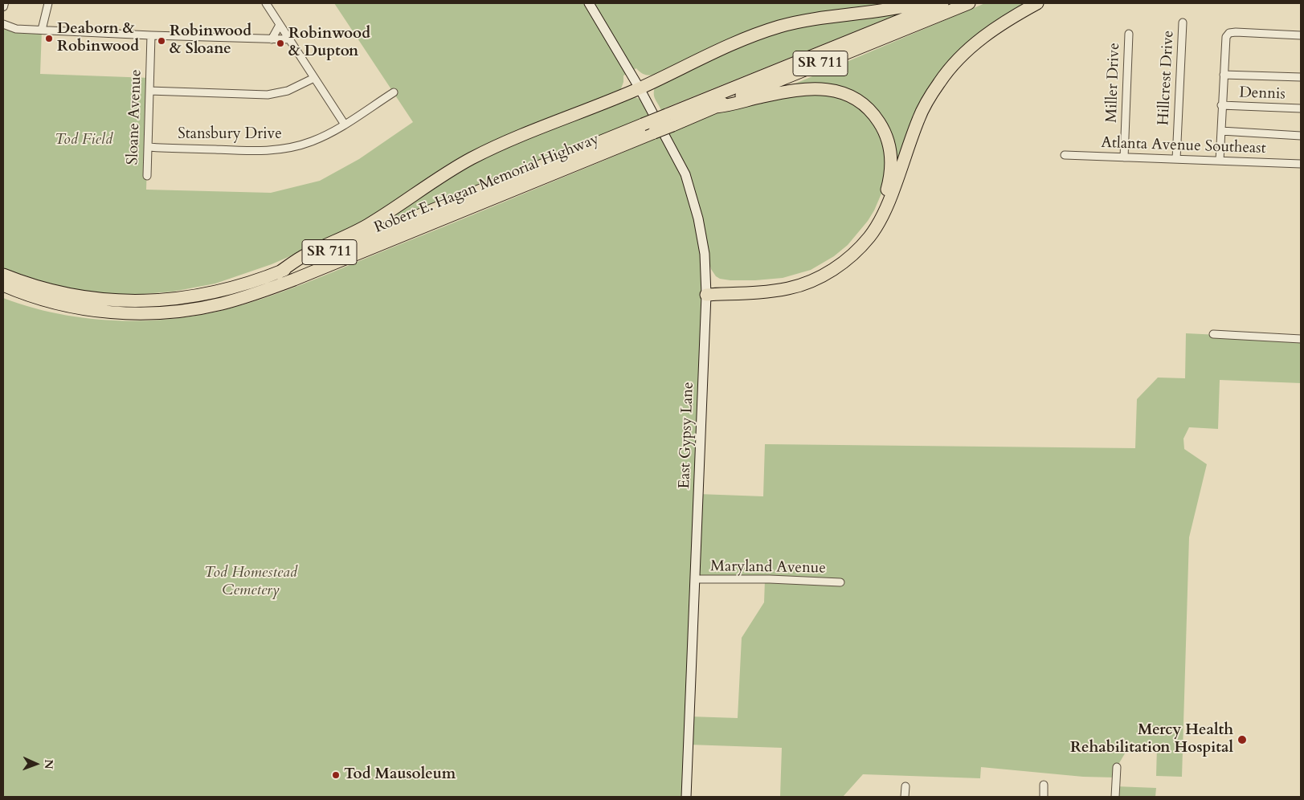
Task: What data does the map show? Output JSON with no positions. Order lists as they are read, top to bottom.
{
  "streets": {
    "highway": ["SR 711", "Robert E. Hagan Memorial Highway"],
    "main road": ["East Gypsy Lane"],
    "street": [
      "Hillcrest Drive",
      "Miller Drive",
      "Dennis",
      "Sloane Avenue",
      "Stansbury Drive",
      "Atlanta Avenue Southeast",
      "Maryland Avenue"
    ]
  },
  "crossings": [
    ["Hillcrest Drive", "Atlanta Avenue Southeast"],
    ["Miller Drive", "Atlanta Avenue Southeast"],
    ["Sloane Avenue", "Stansbury Drive"],
    ["East Gypsy Lane", "Maryland Avenue"]
  ],
  "parks": ["Tod Field", "Tod Homestead Cemetery"],
  "places": [
    "Deaborn & Robinwood",
    "Robinwood & Sloane",
    "Robinwood & Dupton",
    "Mercy Health Rehabilitation Hospital",
    "Tod Mausoleum"
  ],
  "north": "right"
}
